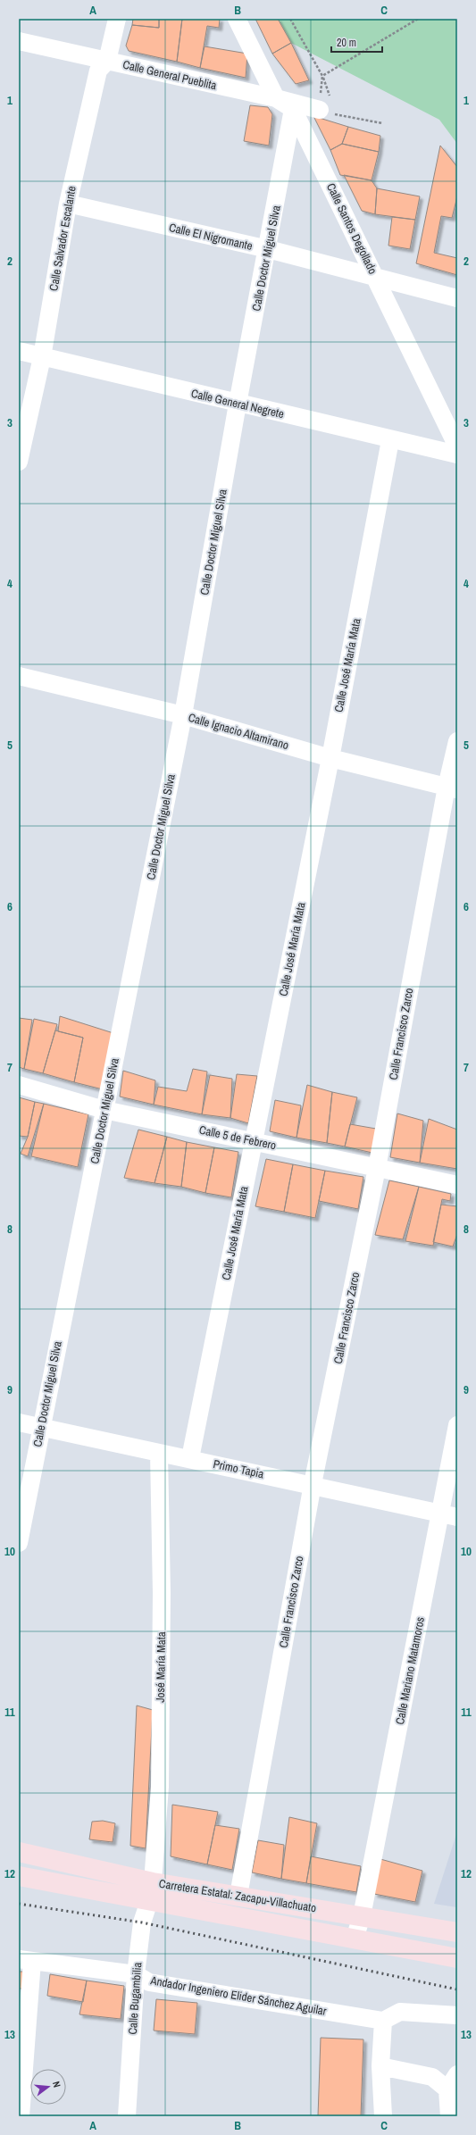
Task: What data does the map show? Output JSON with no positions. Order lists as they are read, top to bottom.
{
  "streets": {
    "main road": ["Carretera Estatal: Zacapu-Villachuato"],
    "street": [
      "Calle General Pueblita",
      "Calle Santos Degollado",
      "Calle El Nigromante",
      "Calle Salvador Escalante",
      "Calle Doctor Miguel Silva",
      "Calle General Negrete",
      "Calle José María Mata",
      "Calle Ignacio Altamirano",
      "Calle Francisco Zarco",
      "Calle 5 de Febrero",
      "Primo Tapia",
      "José María Mata",
      "Calle Mariano Matamoros",
      "Andador Ingeniero Elider Sánchez Aguilar",
      "Calle Bugambilia"
    ]
  },
  "crossings": [
    ["Calle General Pueblita", "Calle Santos Degollado"],
    ["Calle General Pueblita", "Calle Salvador Escalante"],
    ["Calle Santos Degollado", "Calle El Nigromante"],
    ["Calle Santos Degollado", "Calle Doctor Miguel Silva"],
    ["Calle El Nigromante", "Calle Salvador Escalante"],
    ["Calle El Nigromante", "Calle Doctor Miguel Silva"],
    ["Calle Salvador Escalante", "Calle General Negrete"],
    ["Calle Doctor Miguel Silva", "Calle General Negrete"],
    ["Calle Doctor Miguel Silva", "Calle Ignacio Altamirano"],
    ["Calle Doctor Miguel Silva", "Calle 5 de Febrero"],
    ["Calle Doctor Miguel Silva", "Primo Tapia"],
    ["Calle General Negrete", "Calle José María Mata"],
    ["Calle José María Mata", "Calle Ignacio Altamirano"],
    ["Calle José María Mata", "Calle 5 de Febrero"],
    ["Calle José María Mata", "Primo Tapia"],
    ["Calle Ignacio Altamirano", "Calle Francisco Zarco"],
    ["Calle Francisco Zarco", "Calle 5 de Febrero"],
    ["Calle Francisco Zarco", "Primo Tapia"],
    ["Calle Francisco Zarco", "Carretera Estatal: Zacapu-Villachuato"],
    ["Primo Tapia", "José María Mata"],
    ["Primo Tapia", "Calle Mariano Matamoros"],
    ["José María Mata", "Carretera Estatal: Zacapu-Villachuato"],
    ["José María Mata", "Calle Bugambilia"],
    ["Calle Mariano Matamoros", "Carretera Estatal: Zacapu-Villachuato"],
    ["Carretera Estatal: Zacapu-Villachuato", "Calle Bugambilia"],
    ["Andador Ingeniero Elider Sánchez Aguilar", "Calle Bugambilia"]
  ],
  "scale_bar": "20 m",
  "north": "right",
  "grid": {
    "columns": ["A", "B", "C"],
    "rows": [
      "1",
      "2",
      "3",
      "4",
      "5",
      "6",
      "7",
      "8",
      "9",
      "10",
      "11",
      "12",
      "13"
    ]
  }
}
